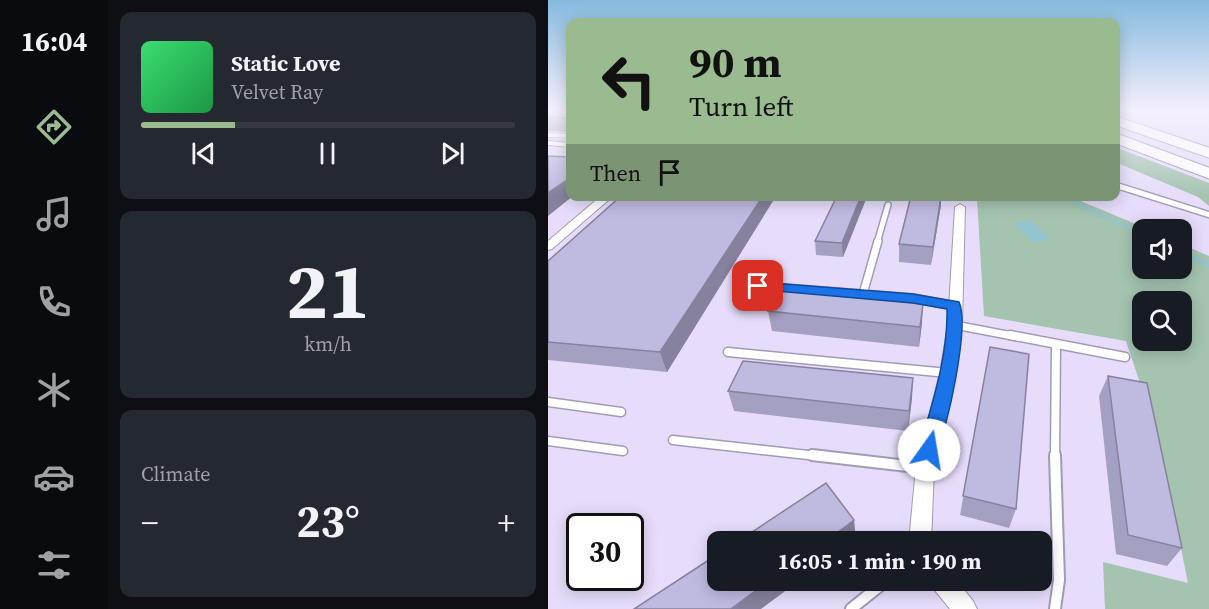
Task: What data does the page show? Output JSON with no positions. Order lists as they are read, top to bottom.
{
  "page": {
    "tabs": "16:04",
    "turn": ["90 m", "Turn left"],
    "song": ["Static Love", "Velvet Ray"],
    "then": "Then",
    "tile": [
      ["21", "km/h"],
      "Climate"
    ],
    "heat": ["−", "23°", "+"],
    "limit": "30",
    "trip": "16:05 · 1 min · 190 m"
  }
}
